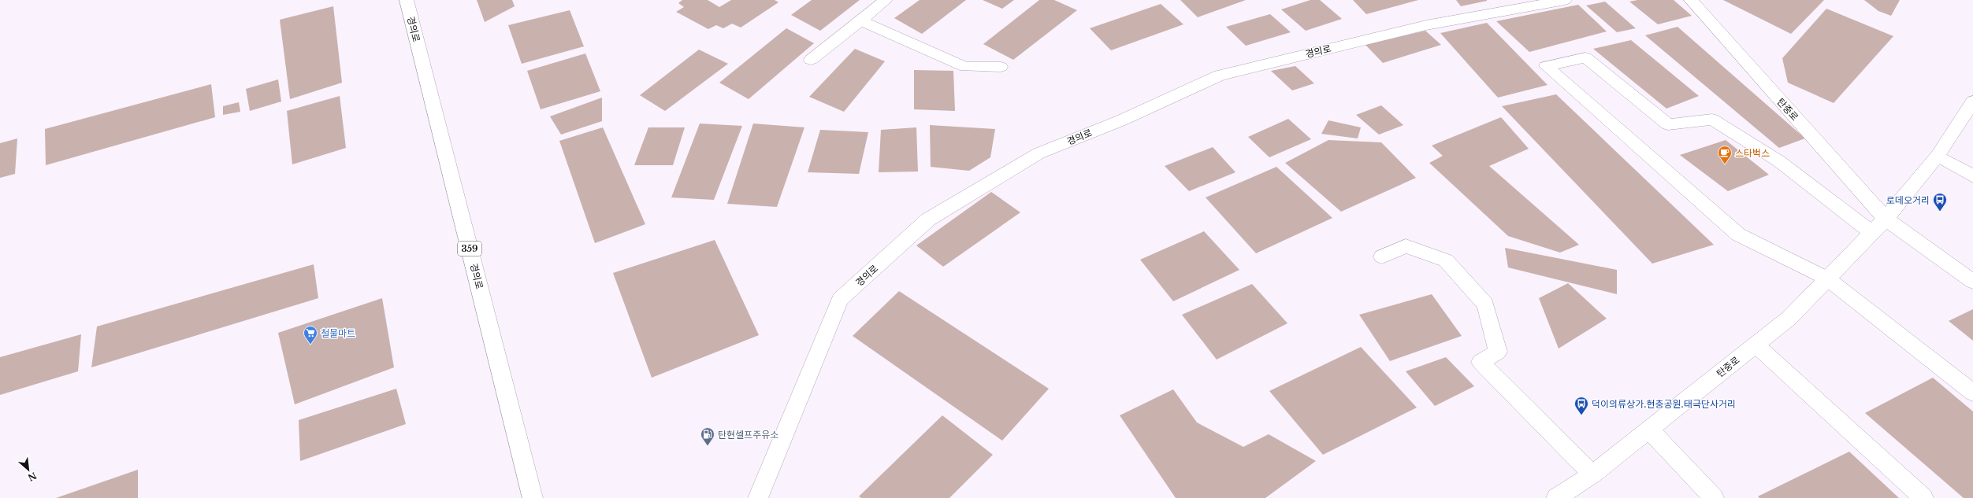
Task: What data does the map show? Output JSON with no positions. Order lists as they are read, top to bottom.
{
  "streets": {
    "street": ["경의로", "탄중로", "359"]
  },
  "places": {
    "cafe": ["스타벅스"],
    "bus stop": ["로데오거리", "덕이의류상가.현충공원.태극단사거리"],
    "supermarket": ["철물마트"],
    "fuel station": ["탄현셀프주유소"]
  },
  "north": "bottom right"
}
